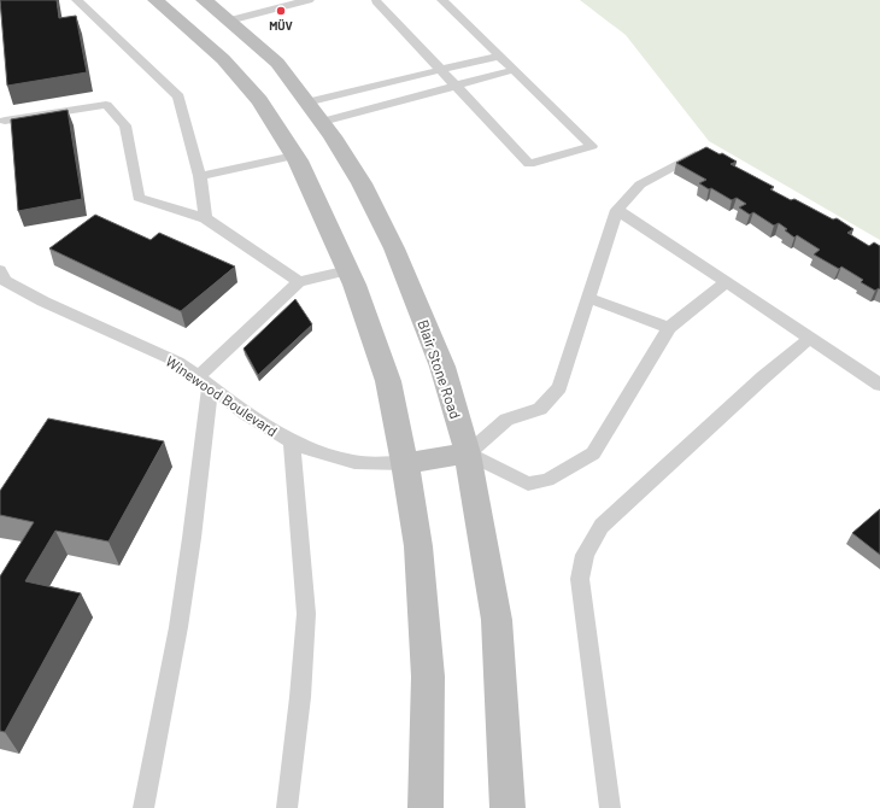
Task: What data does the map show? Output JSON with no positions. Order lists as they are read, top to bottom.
{
  "streets": {
    "main road": ["Blair Stone Road"],
    "lane": ["Winewood Boulevard"]
  },
  "crossings": [
    ["Blair Stone Road", "Winewood Boulevard"]
  ],
  "places": ["MÜV"]
}
